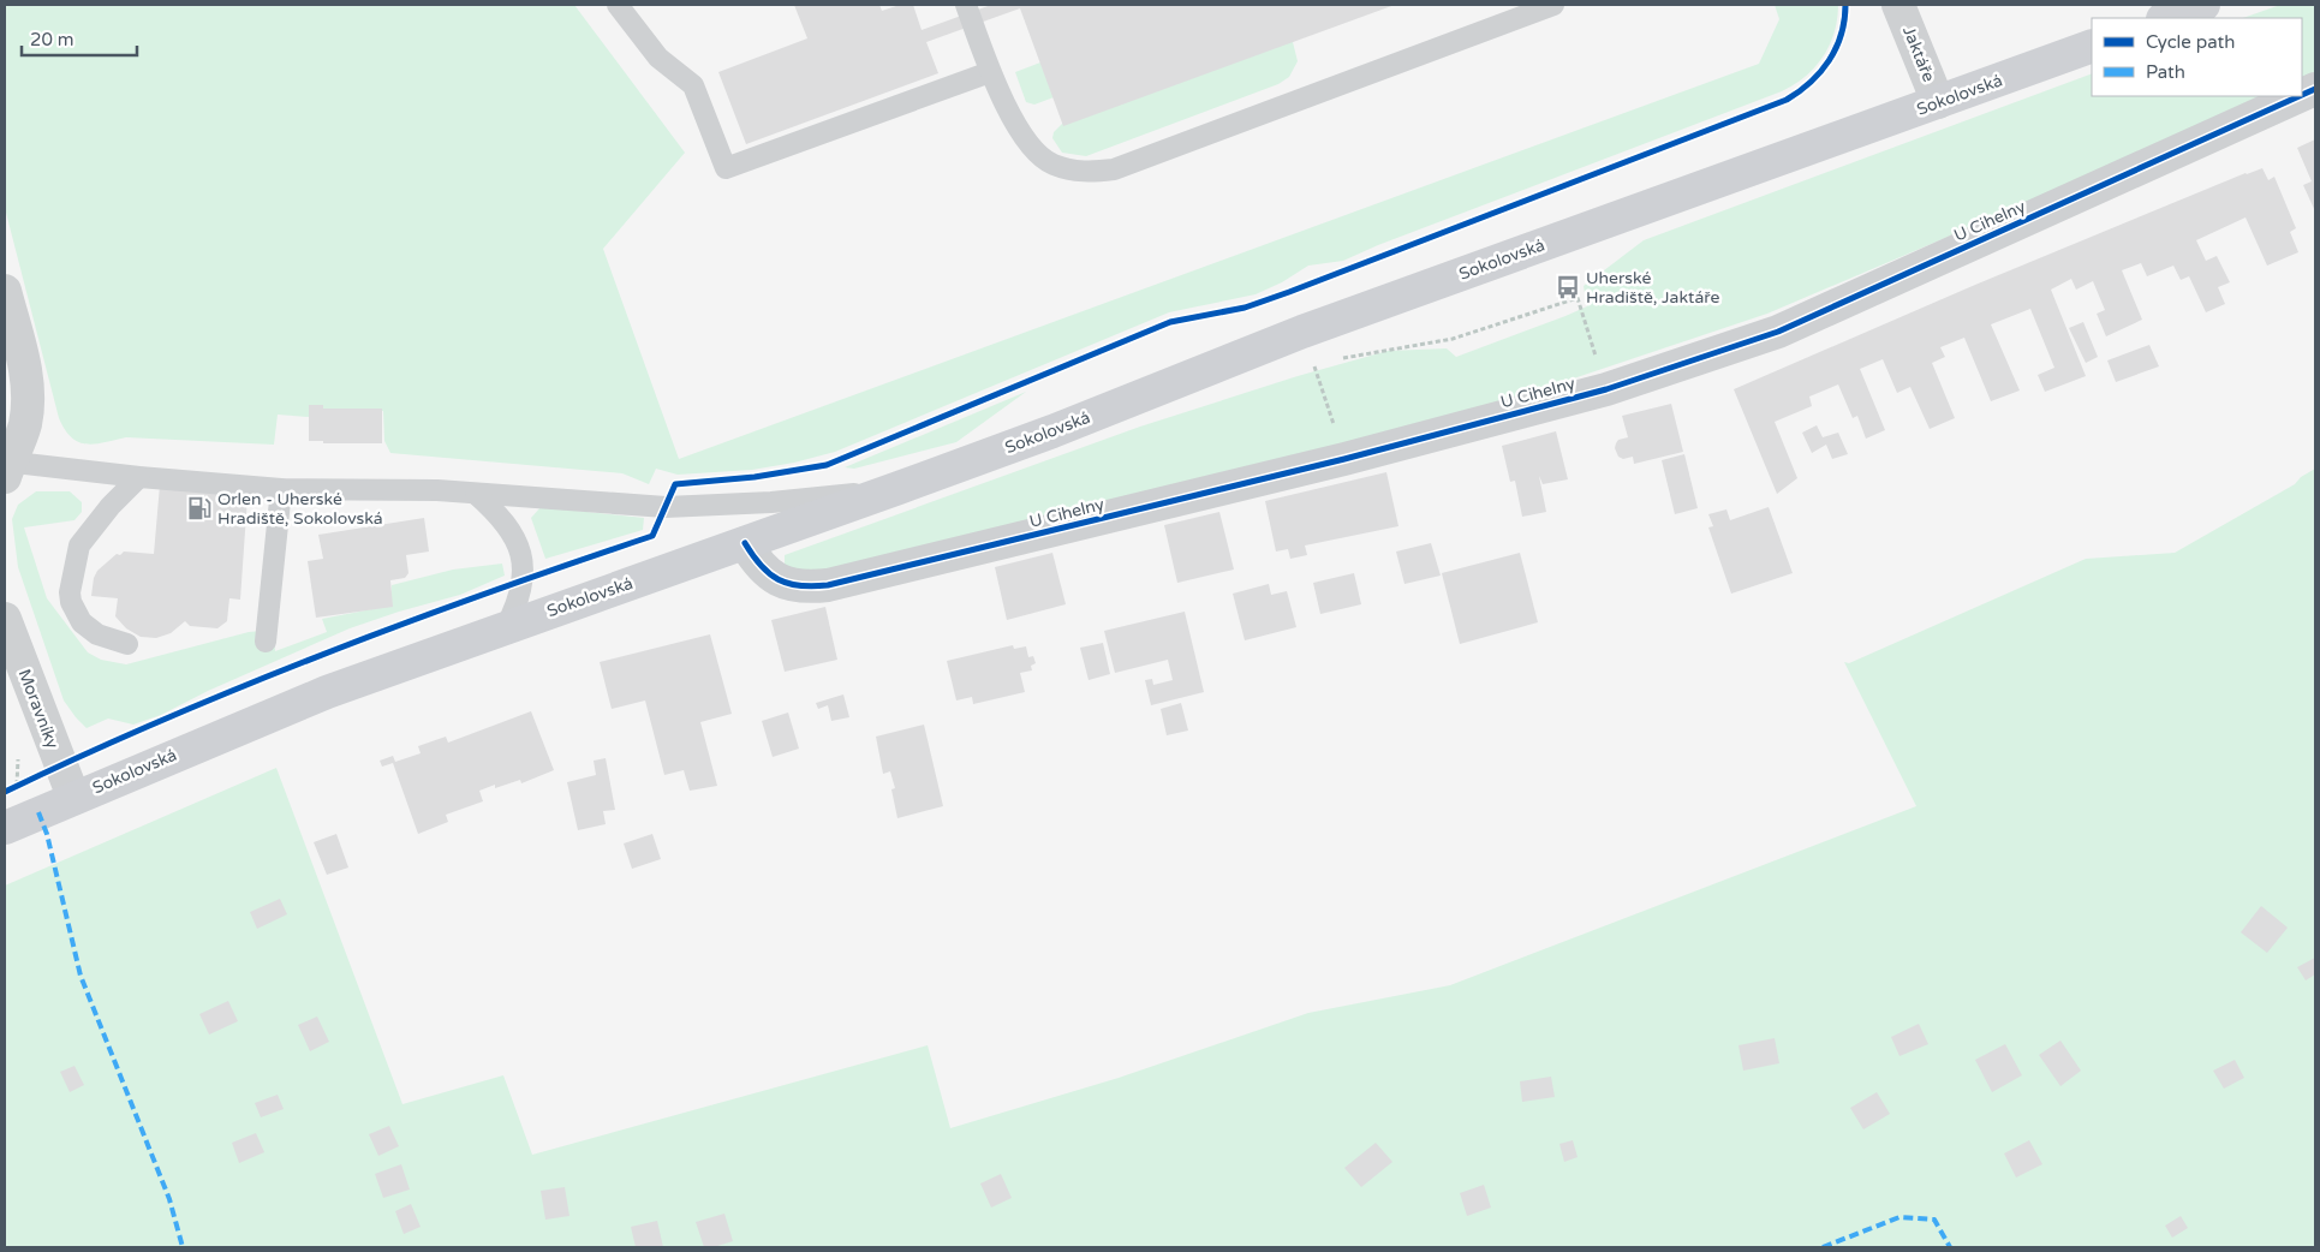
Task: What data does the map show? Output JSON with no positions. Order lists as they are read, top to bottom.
{
  "streets": {
    "main road": ["Sokolovská"],
    "street": ["Jaktáře", "U Cihelny", "Moravníky"]
  },
  "crossings": [
    ["Jaktáře", "Sokolovská"],
    ["Sokolovská", "U Cihelny"],
    ["Sokolovská", "Moravníky"]
  ],
  "places": {
    "bus stop": ["Uherské Hradiště, Jaktáře"],
    "fuel station": ["Orlen - Uherské Hradiště, Sokolovská"]
  },
  "legend": ["Cycle path", "Path"],
  "scale_bar": "20 m"
}
